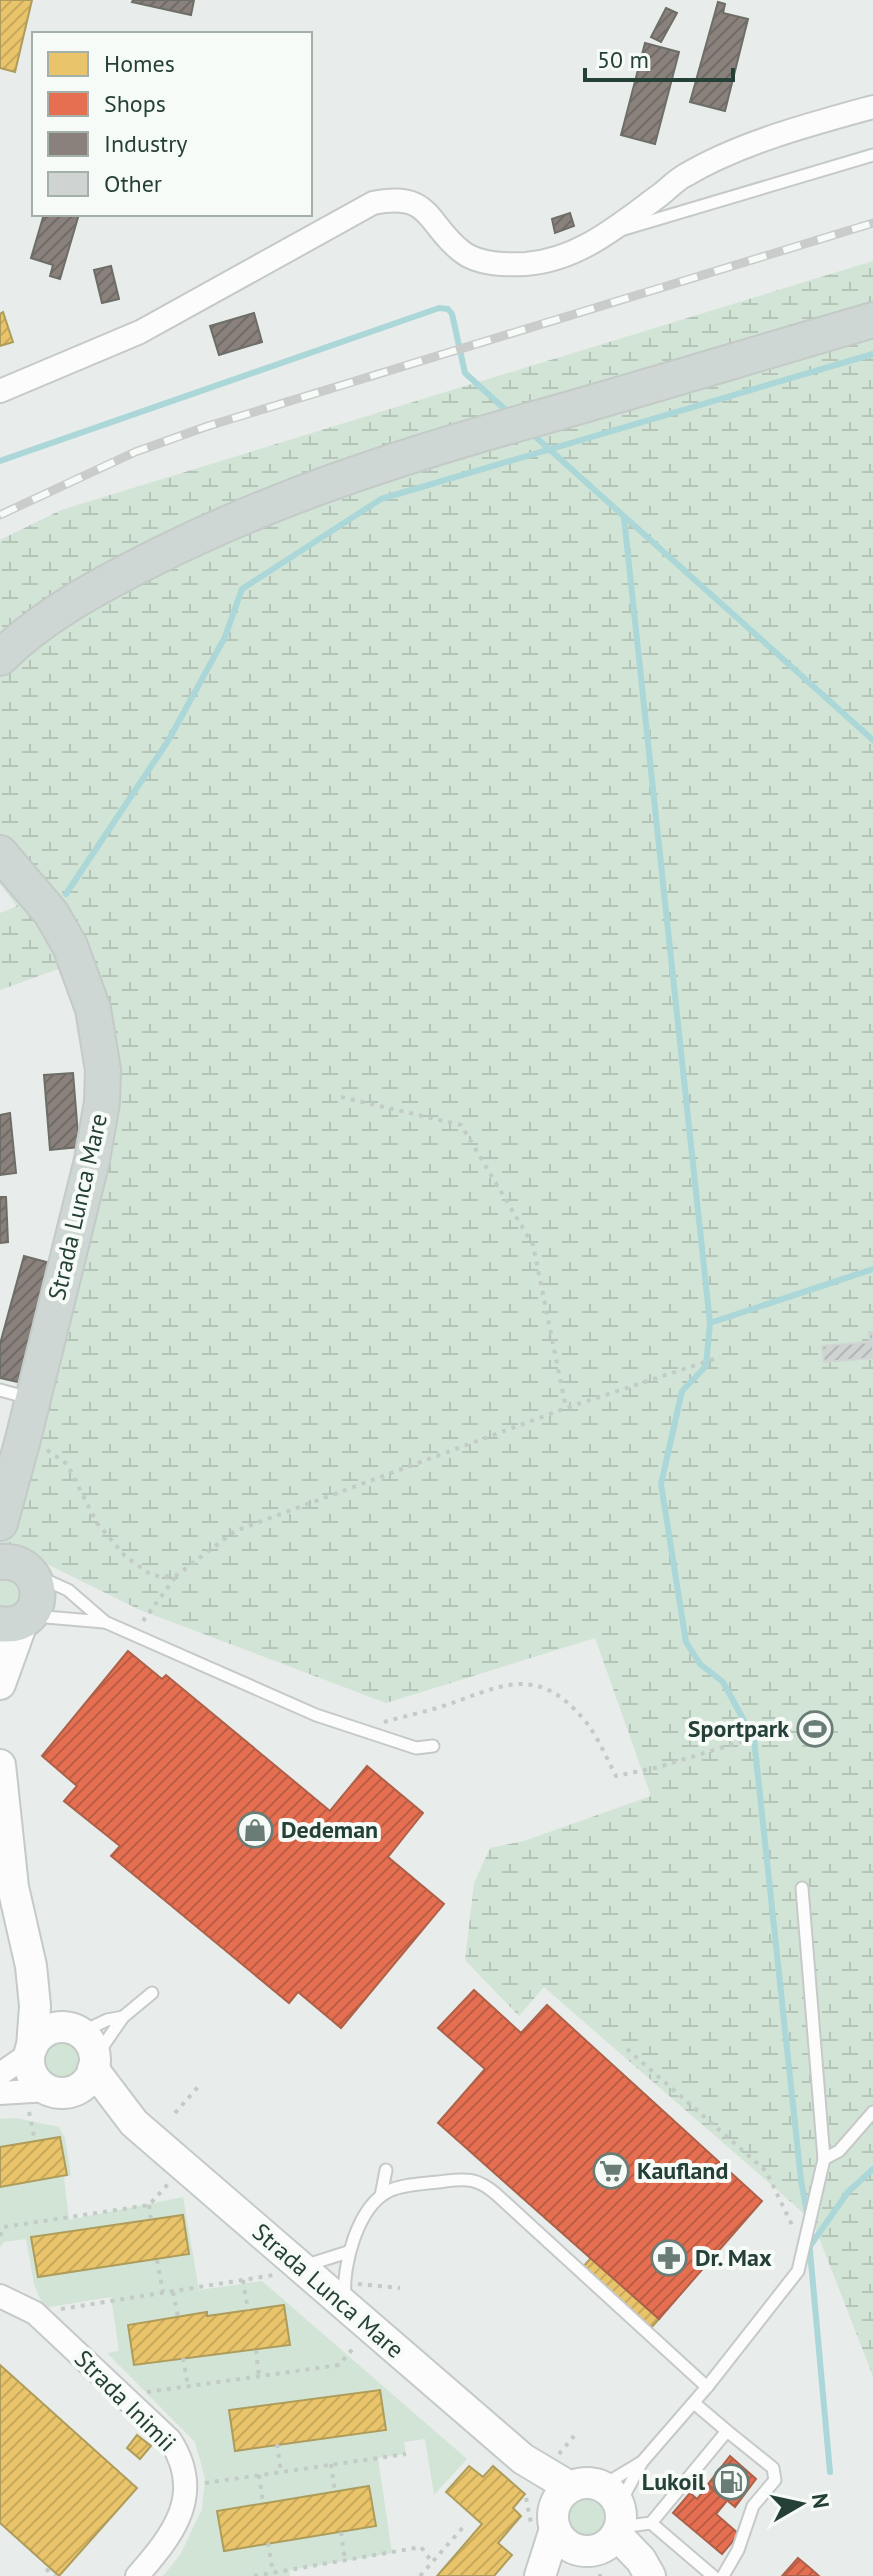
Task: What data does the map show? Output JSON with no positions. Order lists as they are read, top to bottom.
{
  "streets": {
    "main road": ["Strada Lunca Mare"],
    "street": ["Strada Inimii"]
  },
  "places": {
    "sports": ["Sportpark"],
    "shop": ["Dedeman"],
    "supermarket": ["Kaufland"],
    "pharmacy": ["Dr. Max"],
    "fuel station": ["Lukoil"]
  },
  "legend": [
    "Homes",
    "Shops",
    "Industry",
    "Other"
  ],
  "scale_bar": "50 m",
  "north": "right"
}
